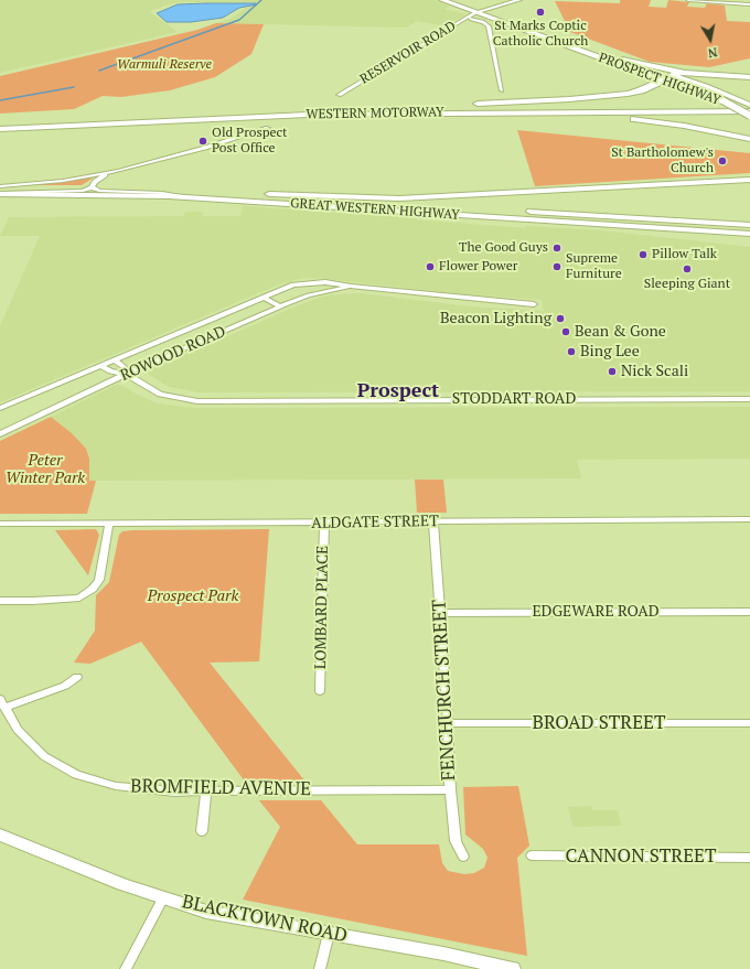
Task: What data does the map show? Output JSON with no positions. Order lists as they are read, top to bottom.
{
  "streets": {
    "highway": ["WESTERN MOTORWAY"],
    "main road": ["PROSPECT HIGHWAY", "GREAT WESTERN HIGHWAY", "BLACKTOWN ROAD"],
    "street": [
      "RESERVOIR ROAD",
      "ROWOOD ROAD",
      "STODDART ROAD",
      "ALDGATE STREET",
      "LOMBARD PLACE",
      "EDGEWARE ROAD",
      "FENCHURCH STREET",
      "BROAD STREET",
      "BROMFIELD AVENUE",
      "CANNON STREET"
    ]
  },
  "crossings": [
    ["RESERVOIR ROAD", "PROSPECT HIGHWAY"],
    ["PROSPECT HIGHWAY", "WESTERN MOTORWAY"],
    ["ROWOOD ROAD", "STODDART ROAD"],
    ["ALDGATE STREET", "LOMBARD PLACE"],
    ["ALDGATE STREET", "FENCHURCH STREET"],
    ["EDGEWARE ROAD", "FENCHURCH STREET"],
    ["FENCHURCH STREET", "BROAD STREET"],
    ["FENCHURCH STREET", "BROMFIELD AVENUE"]
  ],
  "districts": ["Prospect"],
  "parks": ["Warmuli Reserve", "Peter Winter Park", "Prospect Park"],
  "places": [
    "St Marks Coptic Catholic Church",
    "Old Prospect Post Office",
    "St Bartholomew's Church",
    "The Good Guys",
    "Pillow Talk",
    "Flower Power",
    "Supreme Furniture",
    "Sleeping Giant",
    "Beacon Lighting",
    "Bean & Gone",
    "Bing Lee",
    "Nick Scali"
  ],
  "north": "bottom"
}
